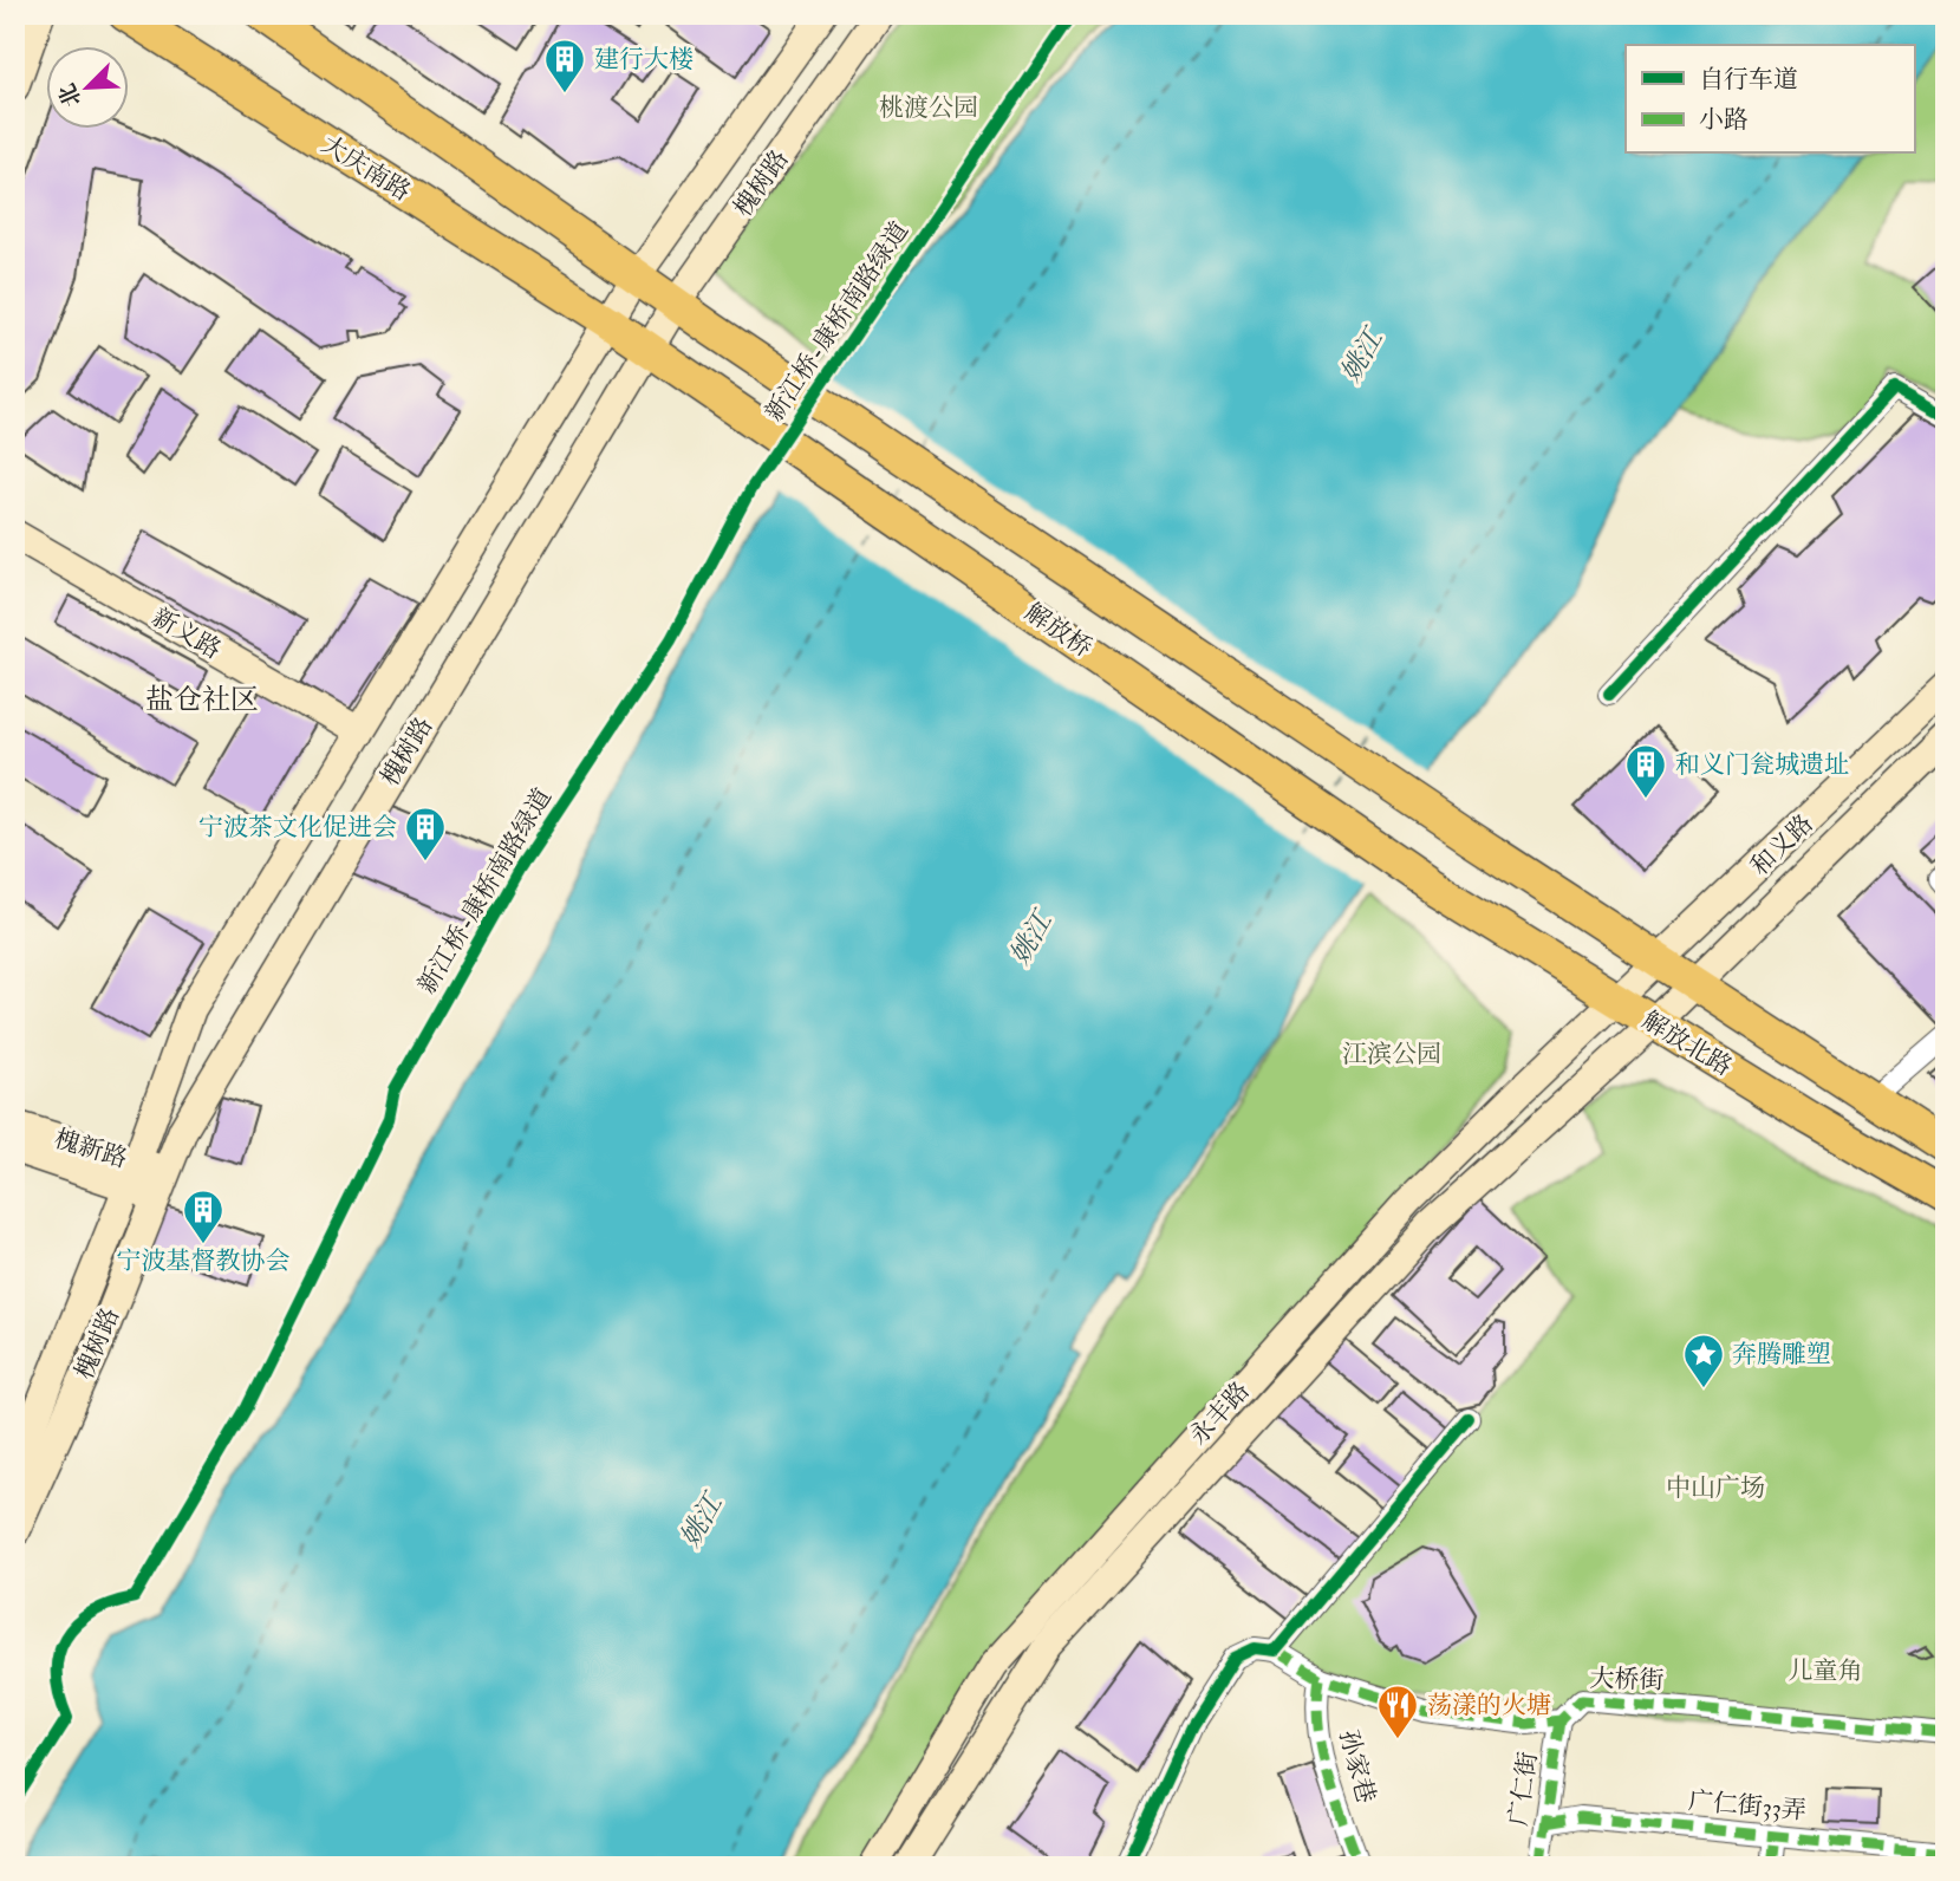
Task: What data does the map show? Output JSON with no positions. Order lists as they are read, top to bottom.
{
  "streets": {
    "main road": [
      "大庆南路",
      "槐树路",
      "解放桥",
      "新义路",
      "和义路",
      "解放北路",
      "槐新路",
      "永丰路"
    ],
    "street": [
      "大桥街",
      "孙家巷",
      "广仁街",
      "广仁街33弄"
    ],
    "cycle path": ["新江桥-康桥南路绿道"]
  },
  "crossings": [
    ["大庆南路", "槐树路"],
    ["大庆南路", "解放桥"],
    ["槐树路", "解放桥"],
    ["槐树路", "新义路"],
    ["槐树路", "解放北路"],
    ["槐树路", "槐新路"],
    ["解放桥", "解放北路"],
    ["和义路", "解放北路"],
    ["和义路", "永丰路"],
    ["解放北路", "永丰路"],
    ["大桥街", "孙家巷"],
    ["大桥街", "广仁街"],
    ["广仁街", "广仁街33弄"]
  ],
  "districts": ["盐仓社区"],
  "water": ["姚江"],
  "parks": [
    "桃渡公园",
    "江滨公园",
    "中山广场",
    "儿童角"
  ],
  "places": {
    "building": [
      "建行大楼",
      "和义门瓮城遗址",
      "宁波茶文化促进会",
      "宁波基督教协会"
    ],
    "place": ["奔腾雕塑"],
    "restaurant": ["荡漾的火塘"]
  },
  "legend": ["自行车道", "小路"],
  "north": "bottom left"
}
